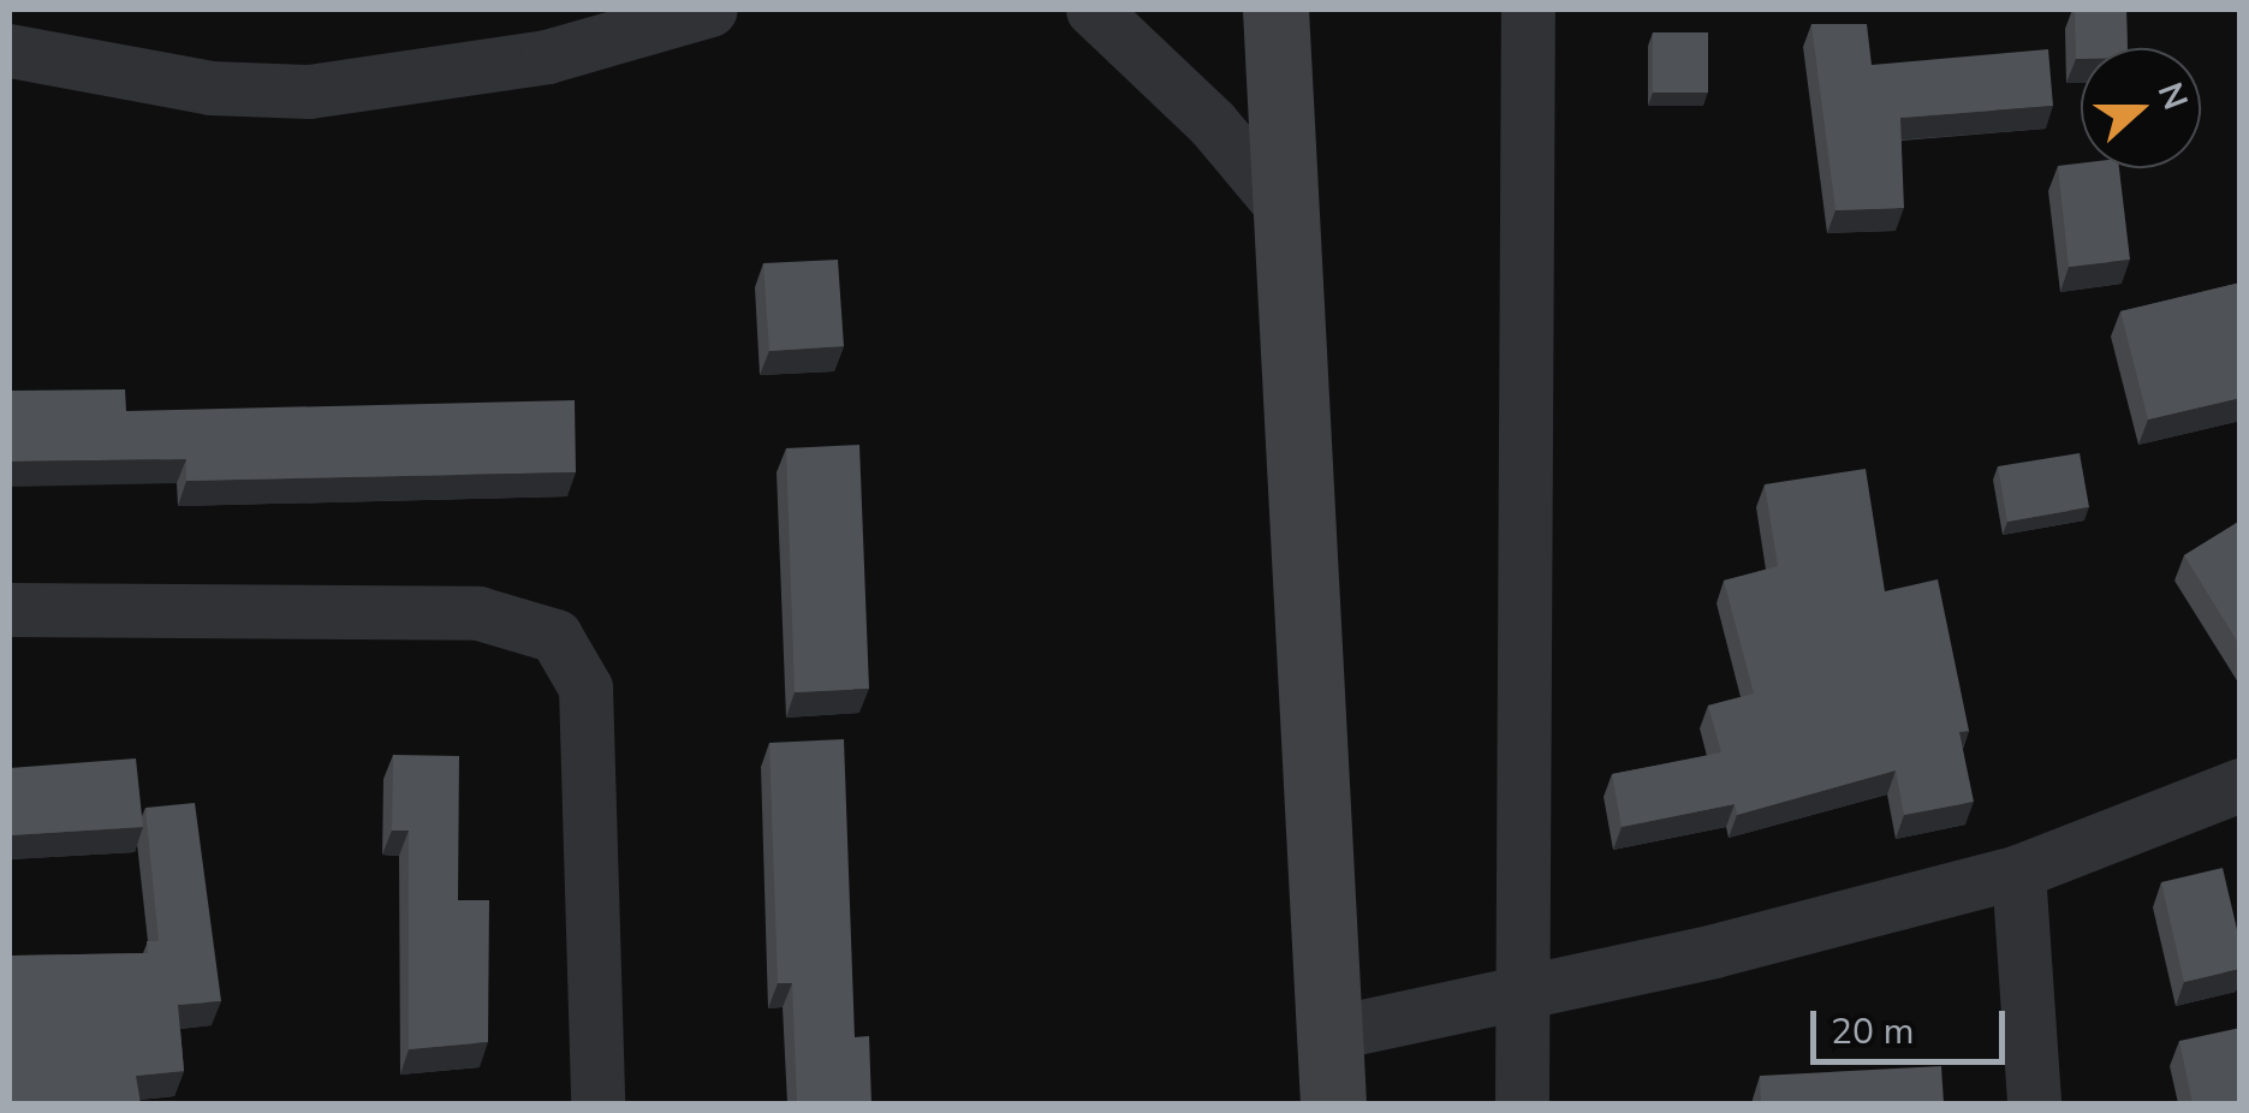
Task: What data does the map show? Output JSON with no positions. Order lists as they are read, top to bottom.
{
  "scale_bar": "20 m",
  "north": "right"
}
